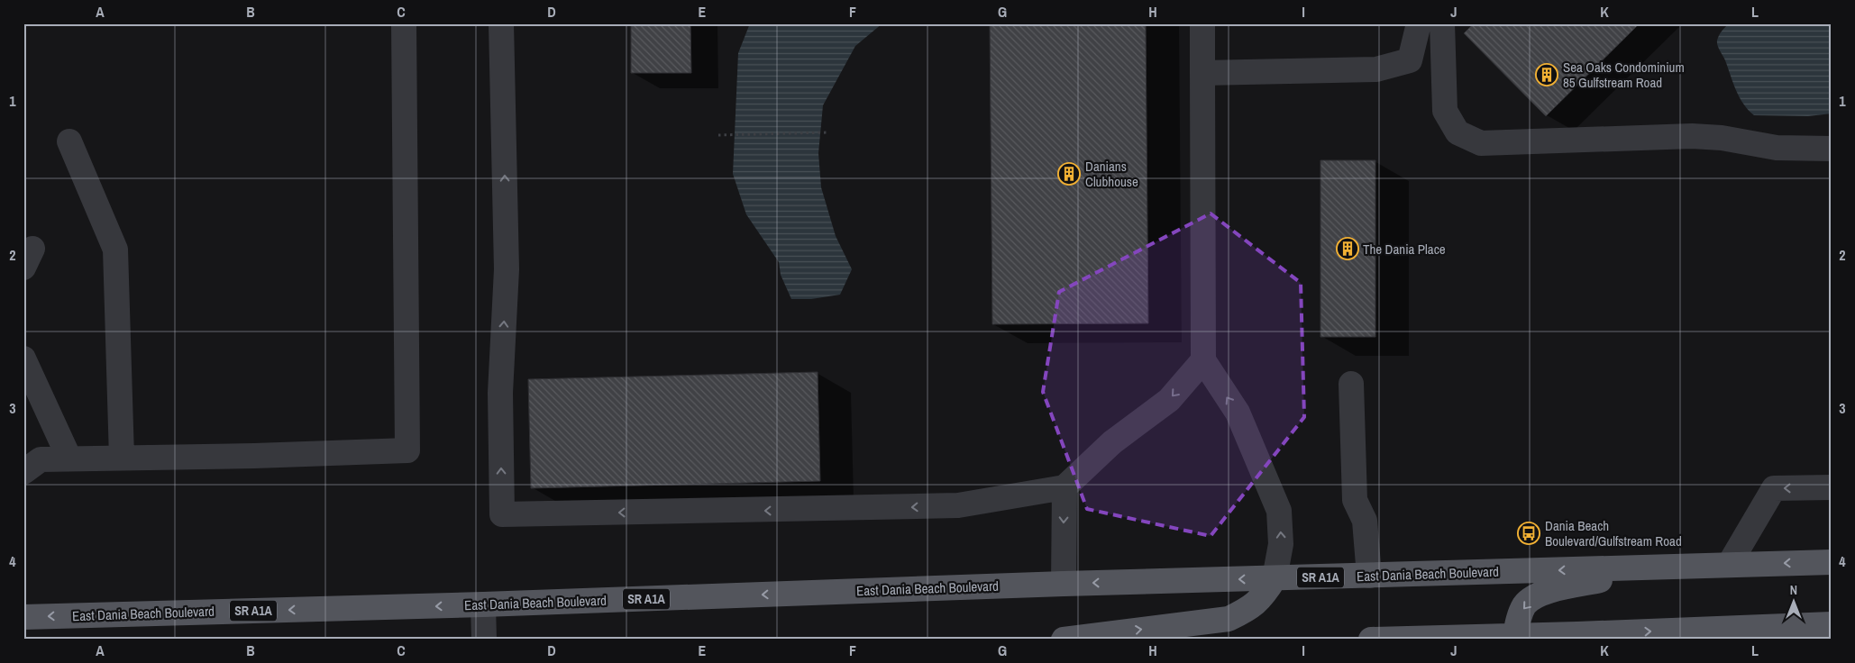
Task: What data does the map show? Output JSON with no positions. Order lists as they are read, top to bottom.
{
  "streets": {
    "main road": ["East Dania Beach Boulevard", "SR A1A"]
  },
  "places": {
    "building": ["Sea Oaks Condominium 85 Gulfstream Road", "Danians Clubhouse", "The Dania Place"],
    "bus stop": ["Dania Beach Boulevard/Gulfstream Road"]
  },
  "north": "top",
  "grid": {
    "columns": [
      "A",
      "B",
      "C",
      "D",
      "E",
      "F",
      "G",
      "H",
      "I",
      "J",
      "K",
      "L"
    ],
    "rows": [
      "1",
      "2",
      "3",
      "4"
    ]
  }
}
